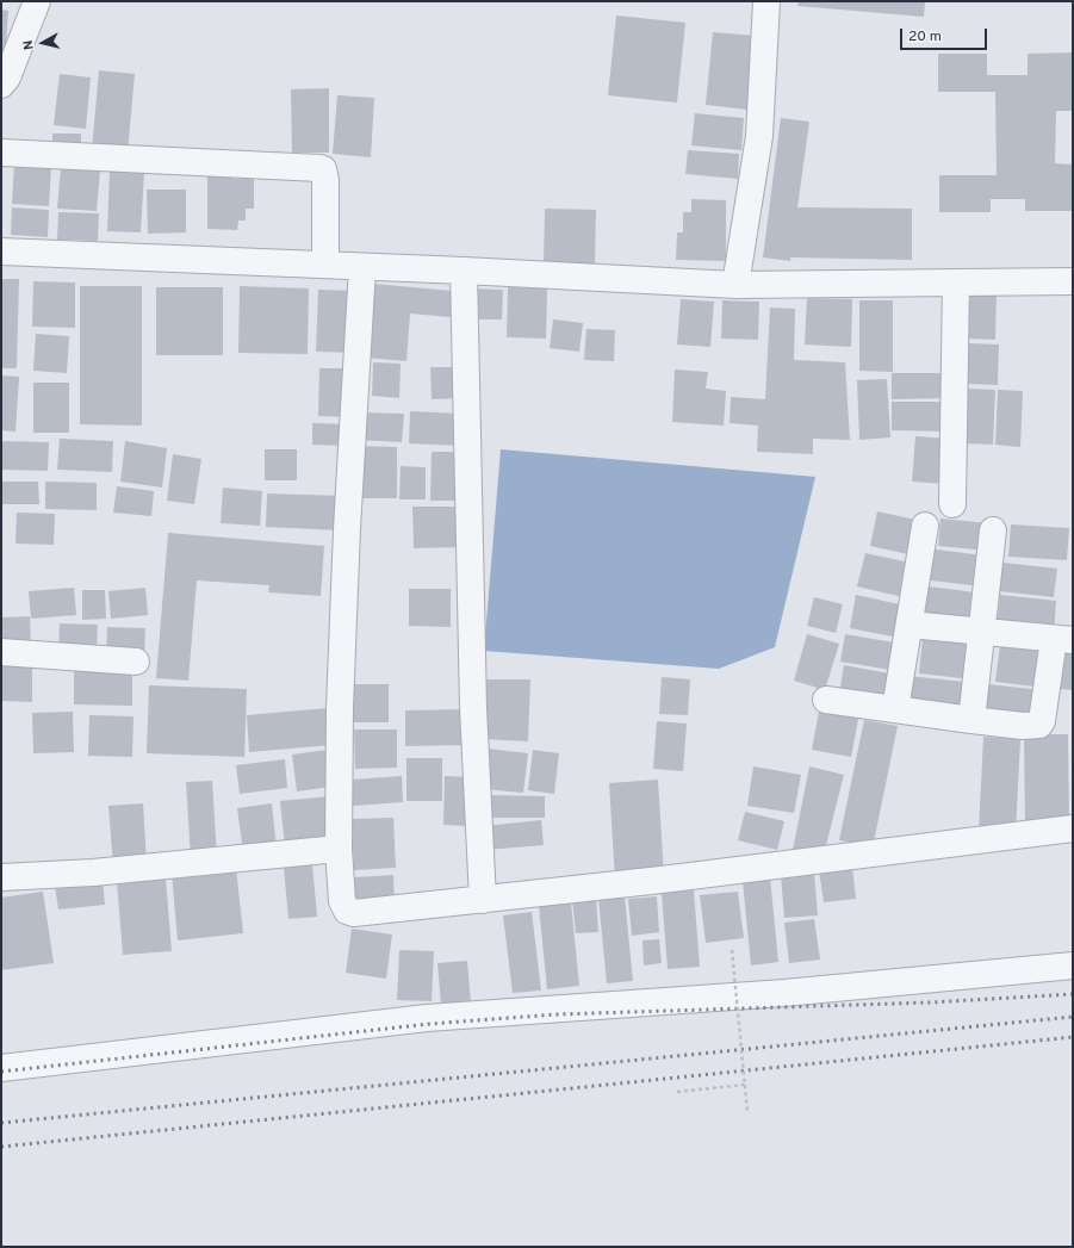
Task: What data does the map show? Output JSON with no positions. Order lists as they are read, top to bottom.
{
  "scale_bar": "20 m",
  "north": "left"
}
